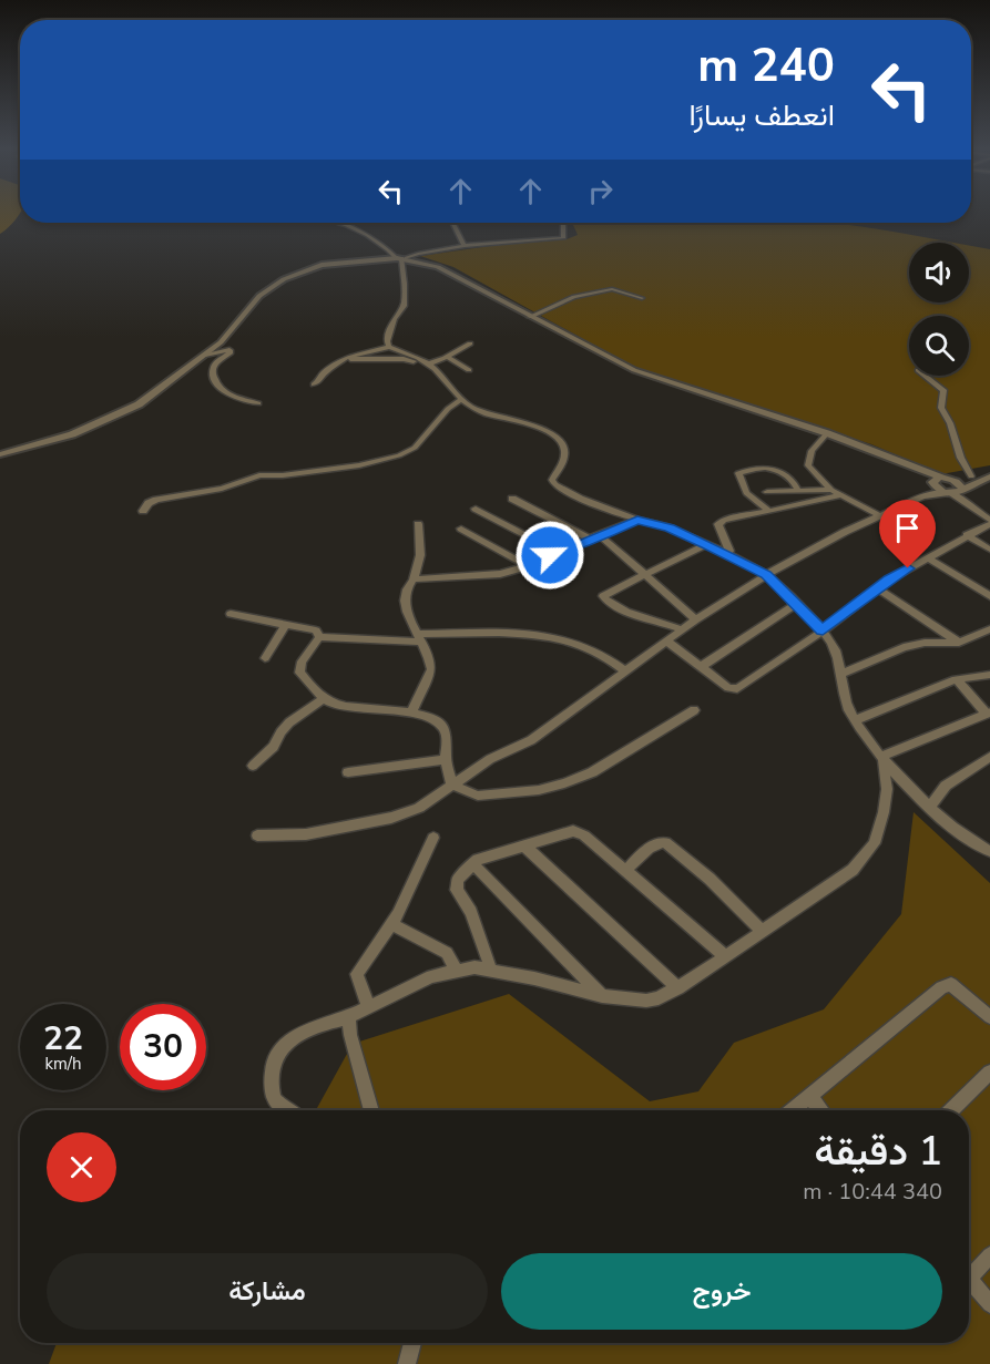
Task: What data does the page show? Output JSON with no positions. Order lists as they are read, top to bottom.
{
  "page": {
    "turn": ["240 m", "انعطف يسارًا"],
    "speed": "22 km/h",
    "limit": "30",
    "heading": ["1 دقيقة", "340 m · 10:44"],
    "buttons": ["خروج", "مشاركة"]
  }
}
